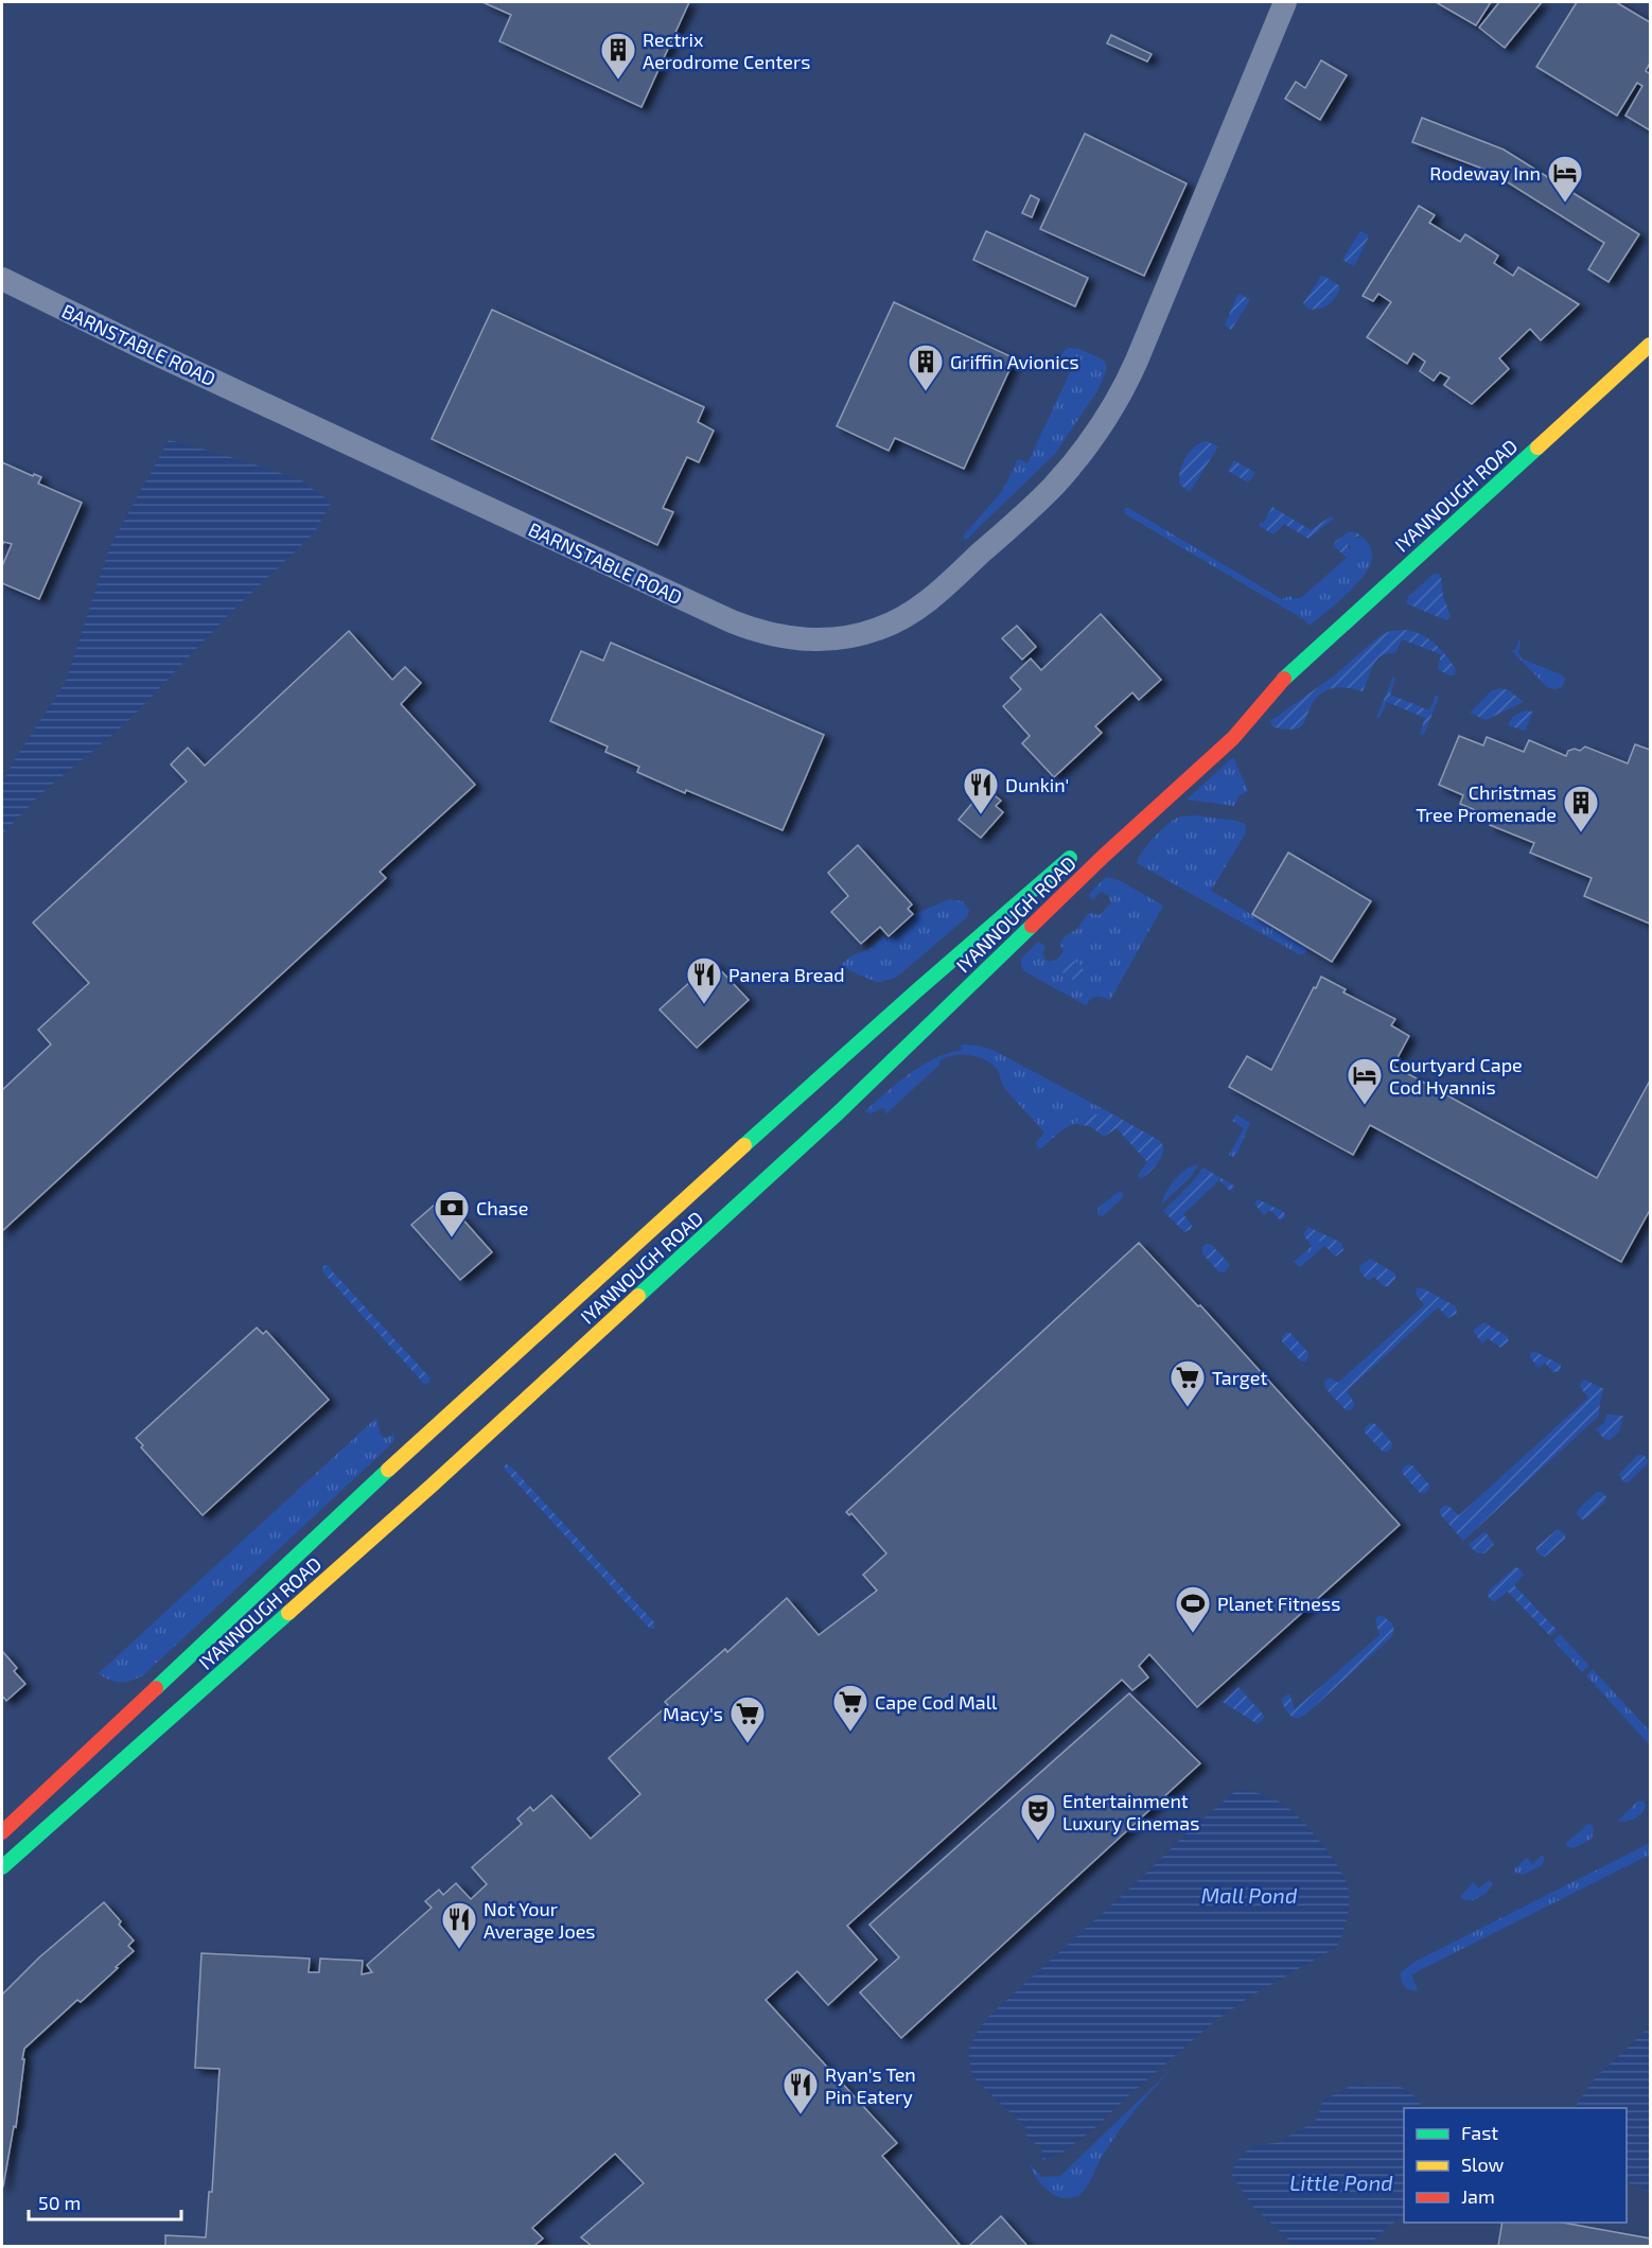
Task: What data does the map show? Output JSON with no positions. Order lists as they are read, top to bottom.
{
  "streets": {
    "main road": ["IYANNOUGH ROAD"],
    "street": ["BARNSTABLE ROAD"]
  },
  "water": ["Mall Pond", "Little Pond"],
  "places": {
    "building": ["Rectrix Aerodrome Centers", "Griffin Avionics", "Christmas Tree Promenade"],
    "hotel": ["Rodeway Inn", "Courtyard Cape Cod Hyannis"],
    "restaurant": [
      "Dunkin'",
      "Panera Bread",
      "Not Your Average Joes",
      "Ryan's Ten Pin Eatery"
    ],
    "bank": ["Chase"],
    "supermarket": ["Target", "Cape Cod Mall", "Macy's"],
    "sports": ["Planet Fitness"],
    "theatre": ["Entertainment Luxury Cinemas"]
  },
  "legend": ["Fast", "Slow", "Jam"],
  "scale_bar": "50 m"
}
